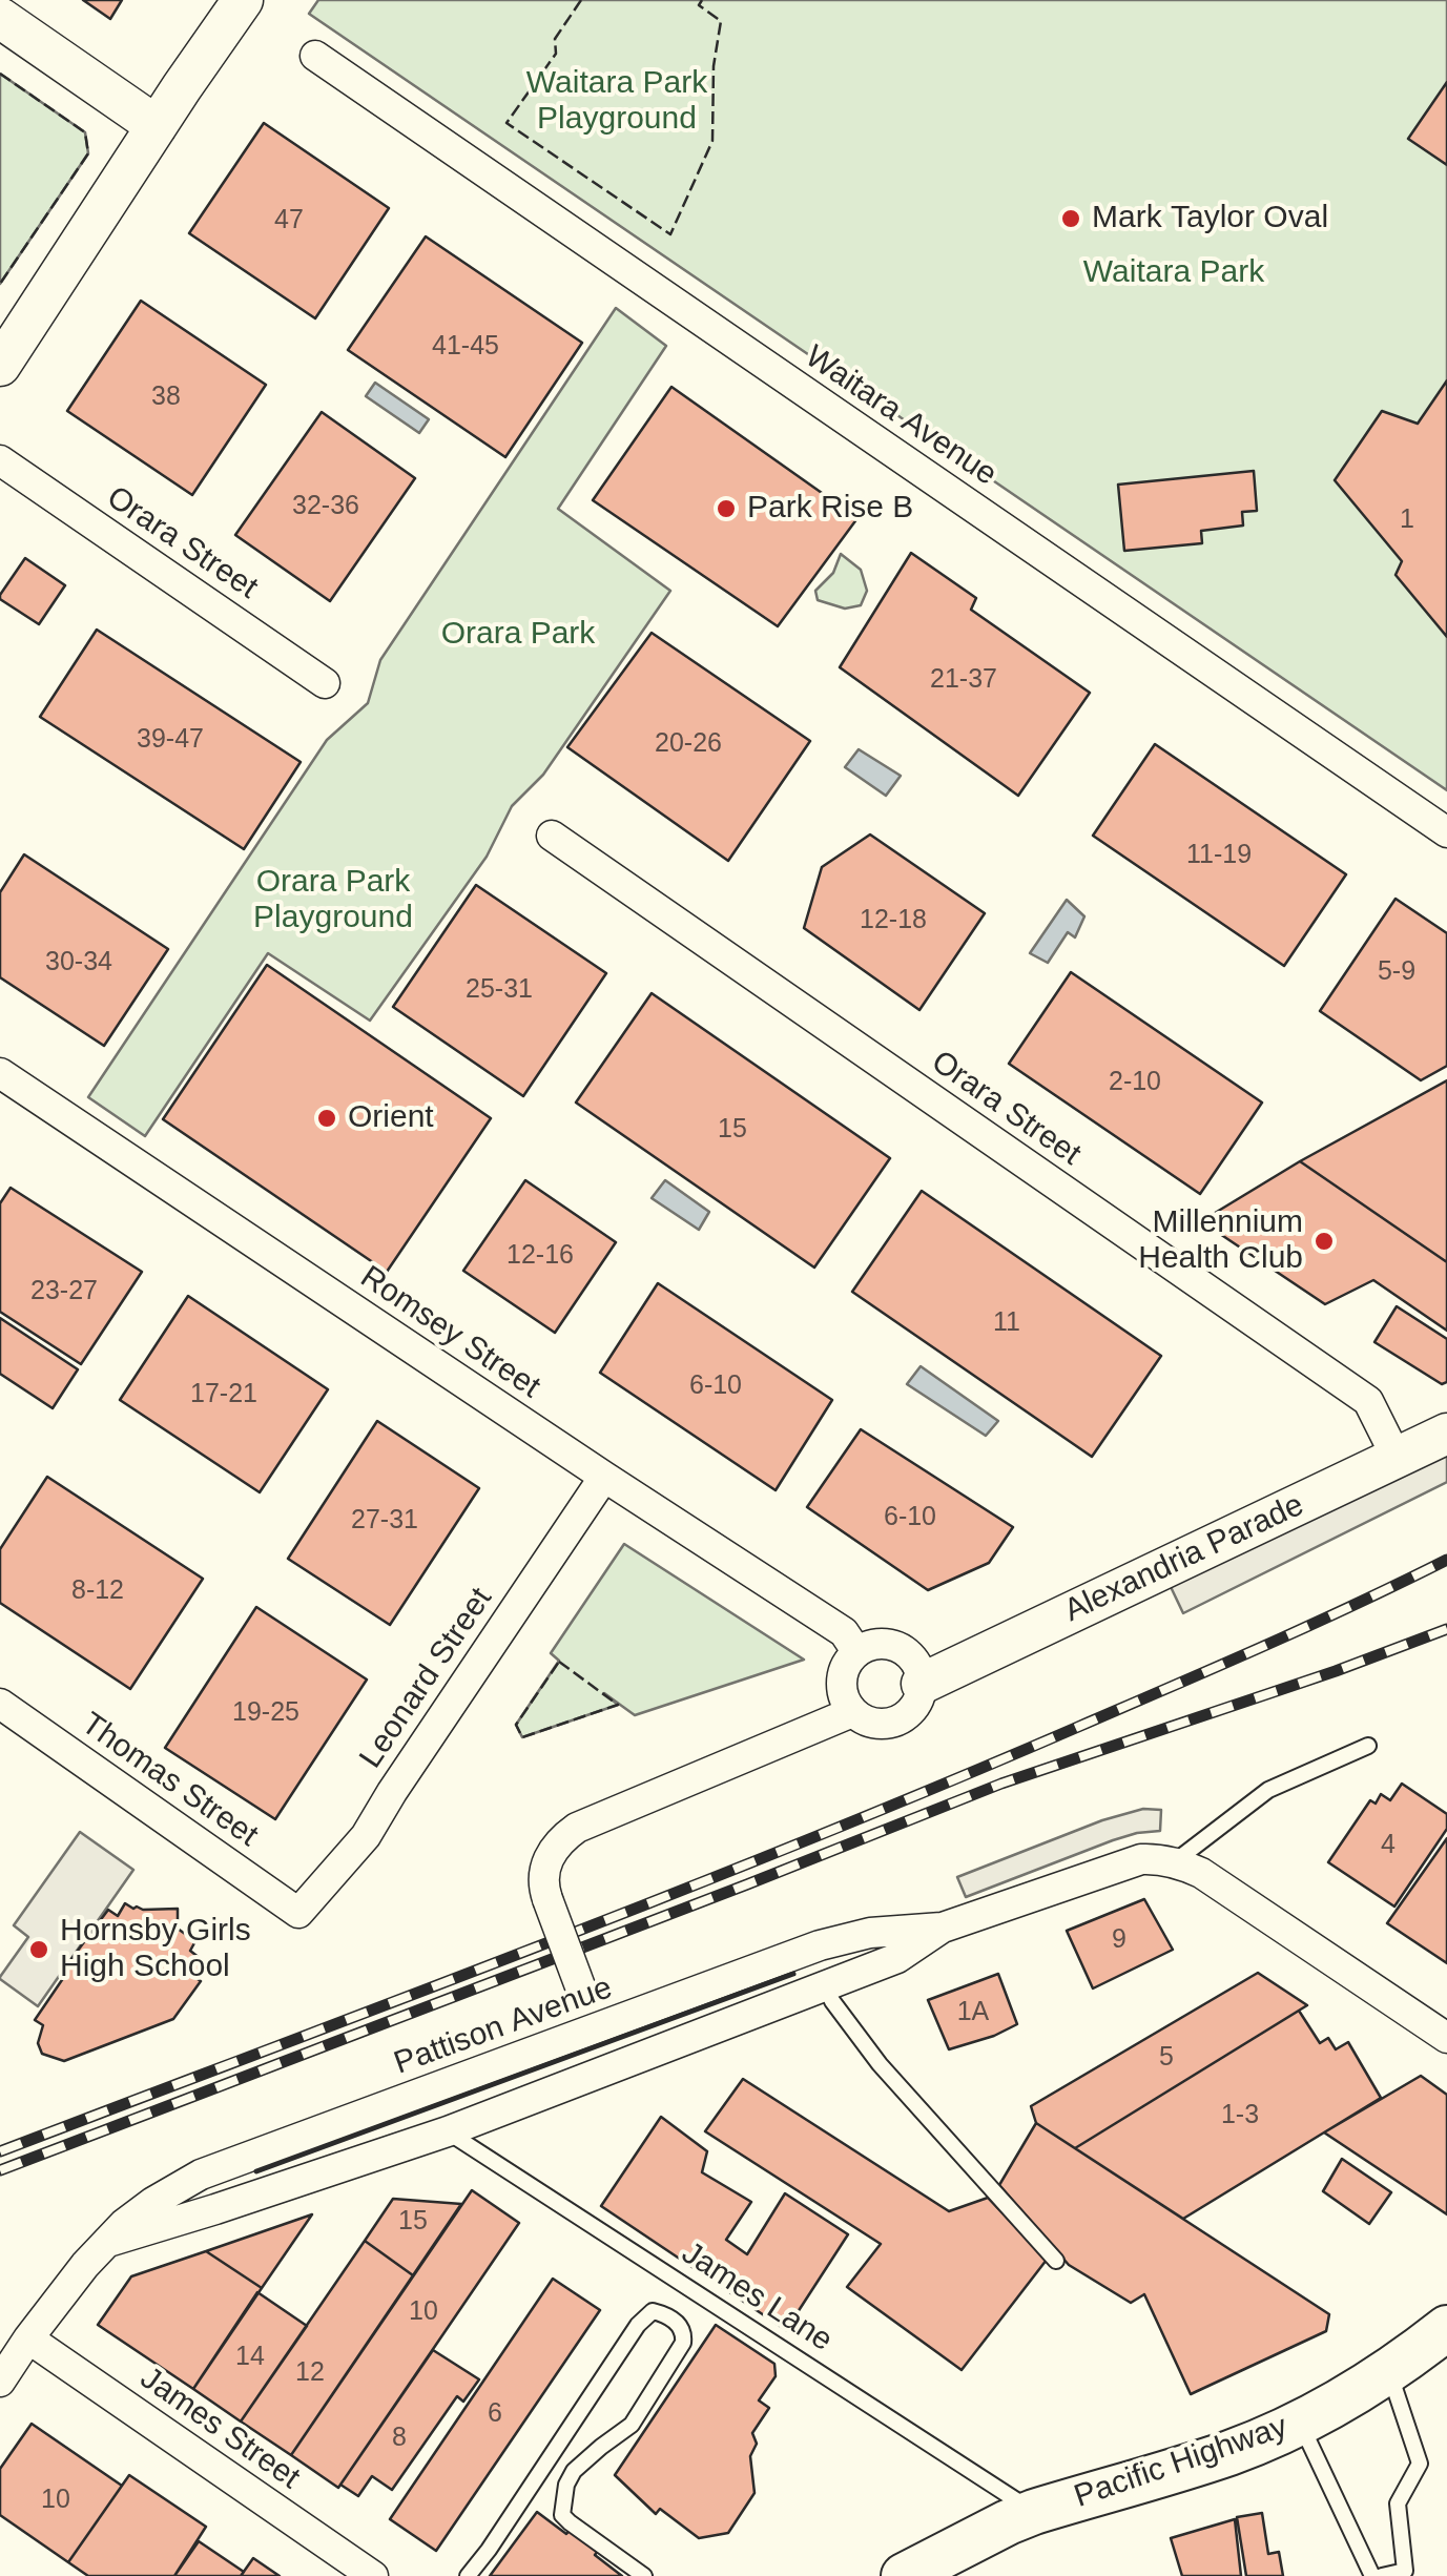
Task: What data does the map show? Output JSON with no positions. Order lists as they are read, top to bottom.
{
  "streets": {
    "main road": ["Alexandria Parade", "Pacific Highway"],
    "street": [
      "Waitara Avenue",
      "Orara Street",
      "Romsey Street",
      "Leonard Street",
      "Thomas Street",
      "Pattison Avenue",
      "James Street"
    ],
    "lane": ["James Lane"]
  },
  "crossings": [
    ["Orara Street", "Alexandria Parade"],
    ["Romsey Street", "Alexandria Parade"],
    ["Romsey Street", "Leonard Street"],
    ["Leonard Street", "Thomas Street"],
    ["Pattison Avenue", "James Lane"],
    ["Pattison Avenue", "James Street"],
    ["James Lane", "Pacific Highway"]
  ],
  "parks": [
    "Waitara Park Playground",
    "Waitara Park",
    "Orara Park",
    "Orara Park Playground"
  ],
  "places": [
    "Mark Taylor Oval",
    "Park Rise B",
    "Orient",
    "Millennium Health Club",
    "Hornsby Girls High School"
  ],
  "house_numbers": [
    "47",
    "41-45",
    "38",
    "32-36",
    "1",
    "21-37",
    "39-47",
    "20-26",
    "11-19",
    "12-18",
    "30-34",
    "5-9",
    "25-31",
    "2-10",
    "15",
    "12-16",
    "23-27",
    "11",
    "6-10",
    "17-21",
    "6-10",
    "27-31",
    "8-12",
    "19-25",
    "4",
    "9",
    "1A",
    "5",
    "1-3",
    "15",
    "10",
    "14",
    "12",
    "6",
    "8",
    "10"
  ]
}
